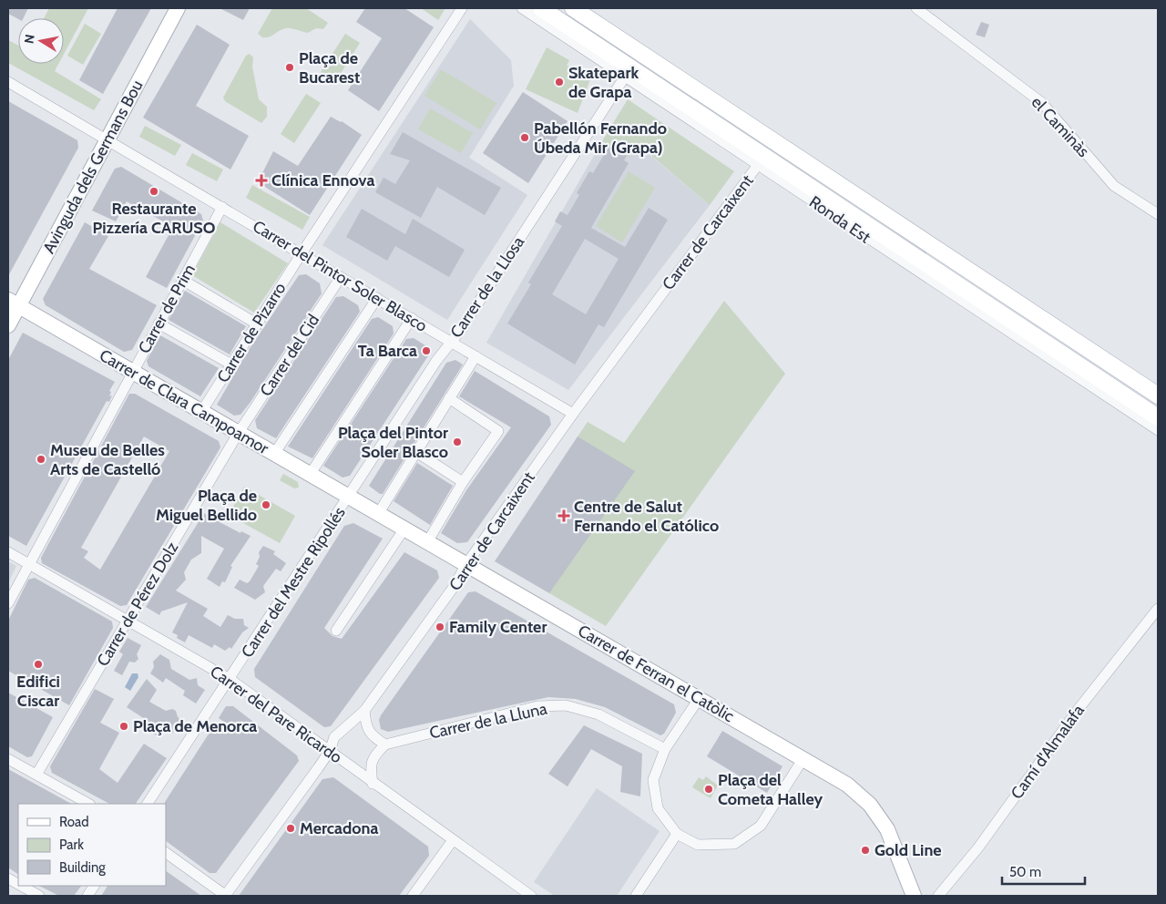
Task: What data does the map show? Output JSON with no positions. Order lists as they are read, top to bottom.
{
  "streets": {
    "main road": ["Ronda Est"],
    "street": [
      "el Caminàs",
      "Avinguda dels Germans Bou",
      "Carrer de Carcaixent",
      "Carrer del Pintor Soler Blasco",
      "Carrer de la Llosa",
      "Carrer de Prim",
      "Carrer de Pizarro",
      "Carrer del Cid",
      "Carrer de Clara Campoamor",
      "Carrer del Mestre Ripollés",
      "Carrer de Pérez Dolz",
      "Carrer de Ferran el Catòlic",
      "Carrer del Pare Ricardo",
      "Carrer de la Lluna",
      "Camí d'Almalafa"
    ]
  },
  "crossings": [
    ["Avinguda dels Germans Bou", "Carrer del Pintor Soler Blasco"],
    ["Avinguda dels Germans Bou", "Carrer de Clara Campoamor"],
    ["Ronda Est", "Carrer de Carcaixent"],
    ["Ronda Est", "Carrer de la Llosa"],
    ["Carrer de Carcaixent", "Carrer del Pintor Soler Blasco"],
    ["Carrer de Carcaixent", "Carrer de Ferran el Catòlic"],
    ["Carrer de Carcaixent", "Carrer del Pare Ricardo"],
    ["Carrer del Pintor Soler Blasco", "Carrer de la Llosa"],
    ["Carrer del Pintor Soler Blasco", "Carrer de Prim"],
    ["Carrer del Pintor Soler Blasco", "Carrer de Pizarro"],
    ["Carrer del Pintor Soler Blasco", "Carrer del Cid"],
    ["Carrer de la Llosa", "Carrer de Clara Campoamor"],
    ["Carrer de la Llosa", "Carrer del Mestre Ripollés"],
    ["Carrer de la Llosa", "Carrer de Ferran el Catòlic"],
    ["Carrer de Prim", "Carrer de Clara Campoamor"],
    ["Carrer de Prim", "Carrer del Pare Ricardo"],
    ["Carrer de Pizarro", "Carrer de Clara Campoamor"],
    ["Carrer del Cid", "Carrer de Clara Campoamor"],
    ["Carrer del Cid", "Carrer de Pérez Dolz"],
    ["Carrer de Clara Campoamor", "Carrer del Mestre Ripollés"],
    ["Carrer de Clara Campoamor", "Carrer de Pérez Dolz"],
    ["Carrer de Clara Campoamor", "Carrer de Ferran el Catòlic"],
    ["Carrer del Mestre Ripollés", "Carrer de Ferran el Catòlic"],
    ["Carrer del Mestre Ripollés", "Carrer del Pare Ricardo"],
    ["Carrer de Pérez Dolz", "Carrer del Pare Ricardo"],
    ["Carrer de Ferran el Catòlic", "Carrer de la Lluna"]
  ],
  "places": {
    "other": [
      "Plaça de Bucarest",
      "Skatepark de Grapa",
      "Pabellón Fernando Úbeda Mir (Grapa)",
      "Restaurante Pizzería CARUSO",
      "Ta Barca",
      "Plaça del Pintor Soler Blasco",
      "Museu de Belles Arts de Castelló",
      "Plaça de Miguel Bellido",
      "Family Center",
      "Edifici Ciscar",
      "Plaça de Menorca",
      "Plaça del Cometa Halley",
      "Mercadona",
      "Gold Line"
    ],
    "health": ["Clínica Ennova", "Centre de Salut Fernando el Católico"]
  },
  "legend": ["Road", "Park", "Building"],
  "scale_bar": "50 m",
  "north": "left"
}
